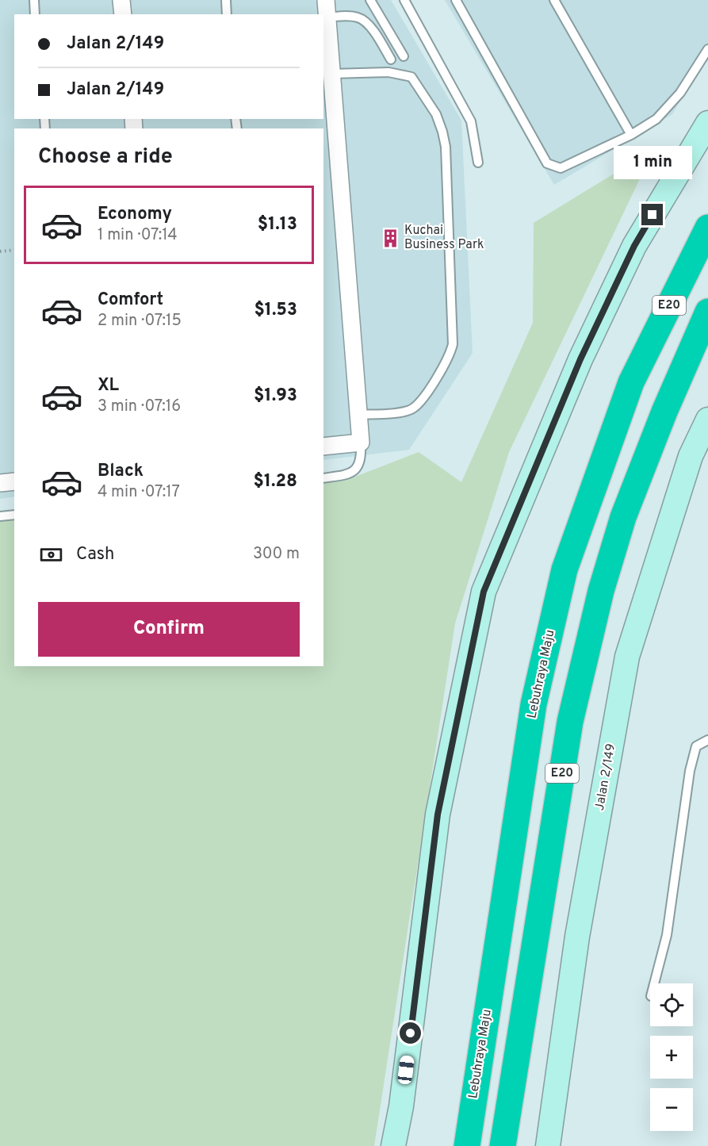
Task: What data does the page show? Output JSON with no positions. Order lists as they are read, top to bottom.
{
  "streets": {
    "highway": ["E20", "Lebuhraya Maju"],
    "main road": ["Jalan 2/149"]
  },
  "places": {
    "building": ["Kuchai Business Park"]
  },
  "page": {
    "banner": ["Jalan 2/149", "Jalan 2/149"],
    "heading": "Choose a ride",
    "bubble": "1 min",
    "list": [
      {
        "name": "Economy",
        "note": "1 min · 07:14",
        "value": "$1.13"
      },
      {
        "name": "Comfort",
        "note": "2 min · 07:15",
        "value": "$1.53"
      },
      {
        "name": "XL",
        "note": "3 min · 07:16",
        "value": "$1.93"
      },
      {
        "name": "Black",
        "note": "4 min · 07:17",
        "value": "$1.28"
      }
    ],
    "pay": ["Cash", "300 m"],
    "buttons": "Confirm",
    "map_buttons": ["+", "−"]
  }
}
